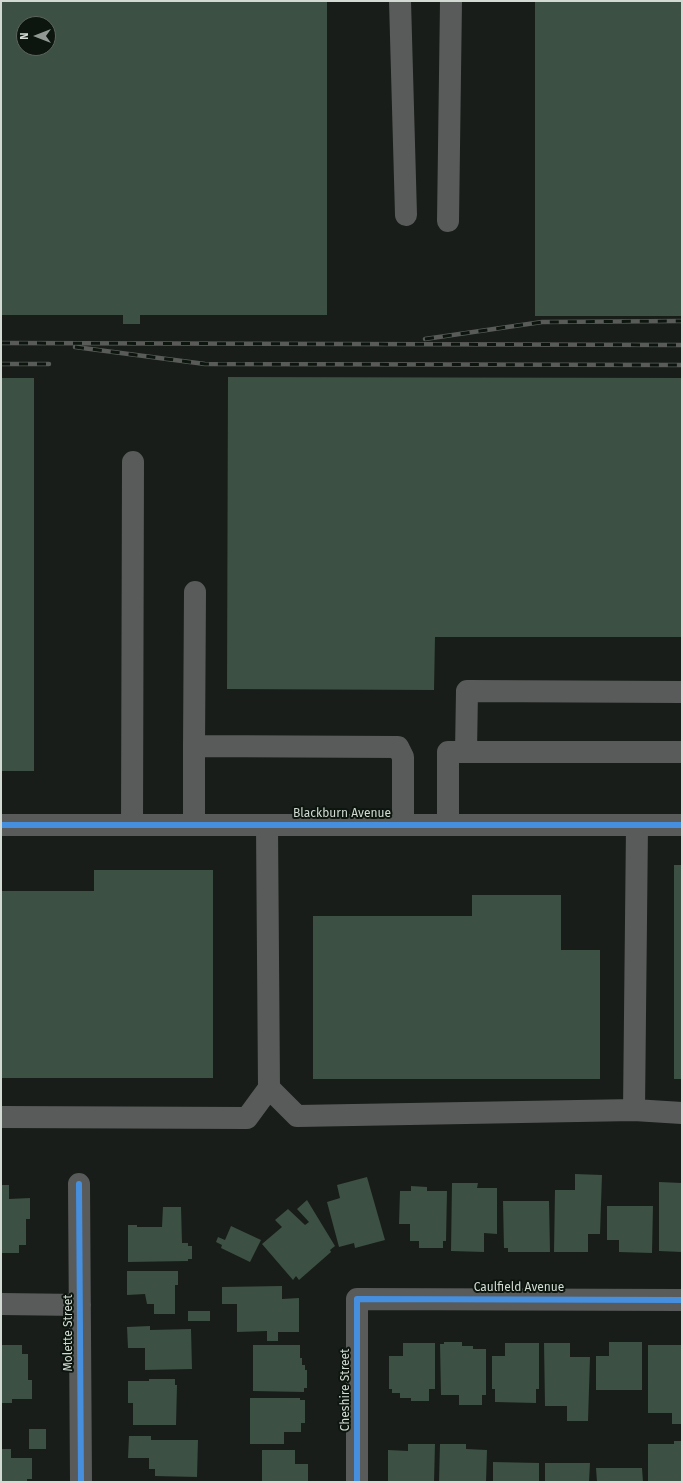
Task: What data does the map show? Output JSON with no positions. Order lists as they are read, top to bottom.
{
  "streets": {
    "street": [
      "Blackburn Avenue",
      "Caulfield Avenue",
      "Molette Street",
      "Cheshire Street"
    ]
  },
  "crossings": [
    ["Caulfield Avenue", "Cheshire Street"]
  ],
  "north": "left"
}
